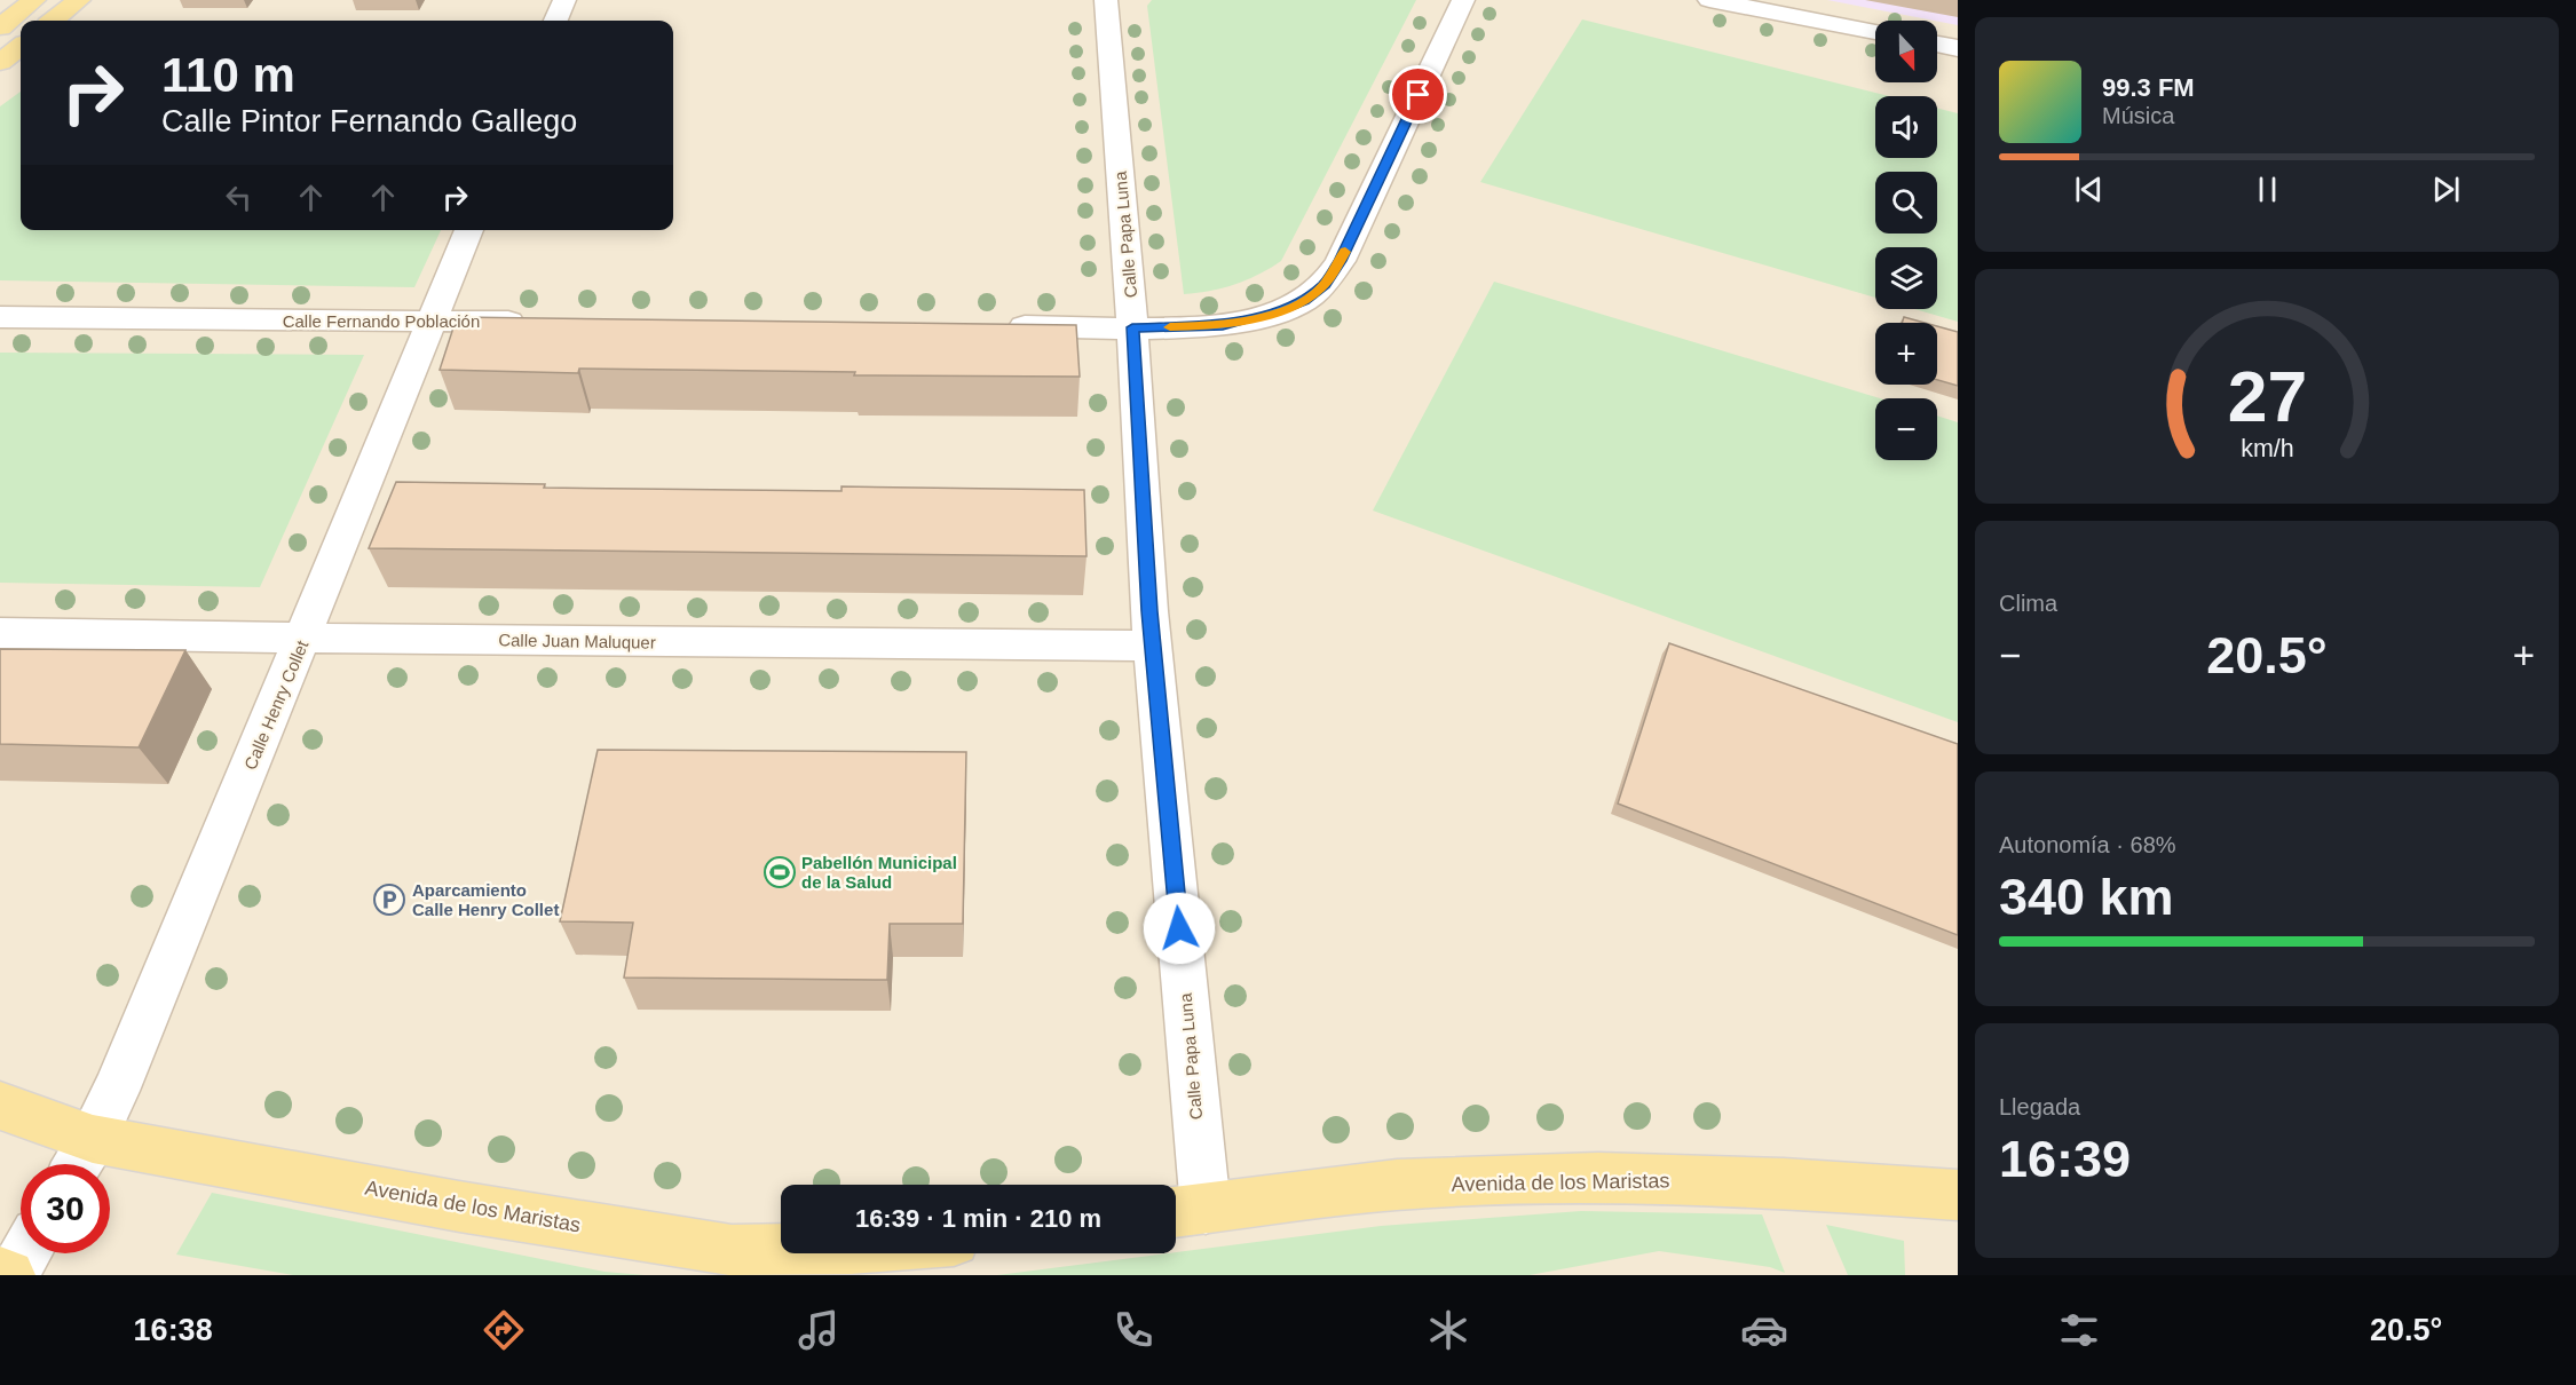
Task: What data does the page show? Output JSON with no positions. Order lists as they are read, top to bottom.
{
  "streets": {
    "main road": ["Avenida de los Maristas"],
    "street": [
      "Calle Papa Luna",
      "Calle Fernando Población",
      "Calle Juan Maluquer",
      "Calle Henry Collet"
    ]
  },
  "crossings": [
    ["Calle Papa Luna", "Calle Juan Maluquer"],
    ["Calle Papa Luna", "Avenida de los Maristas"],
    ["Calle Fernando Población", "Calle Henry Collet"],
    ["Calle Juan Maluquer", "Calle Henry Collet"],
    ["Calle Henry Collet", "Avenida de los Maristas"]
  ],
  "places": {
    "sports": ["Pabellón Municipal de la Salud"],
    "parking": ["Aparcamiento Calle Henry Collet"]
  },
  "north": "bottom",
  "page": {
    "map_buttons": ["+", "−"],
    "turn": ["110 m", "Calle Pintor Fernando Gallego"],
    "song": ["99.3 FM", "Música"],
    "tile": [
      "Clima",
      ["Autonomía · 68%", "340 km"],
      ["Llegada", "16:39"]
    ],
    "heat": ["−", "20.5°", "+"],
    "limit": "30",
    "trip": "16:39 · 1 min · 210 m",
    "tabs": ["16:38", "20.5°"],
    "gauge": ["27", "km/h"]
  }
}
